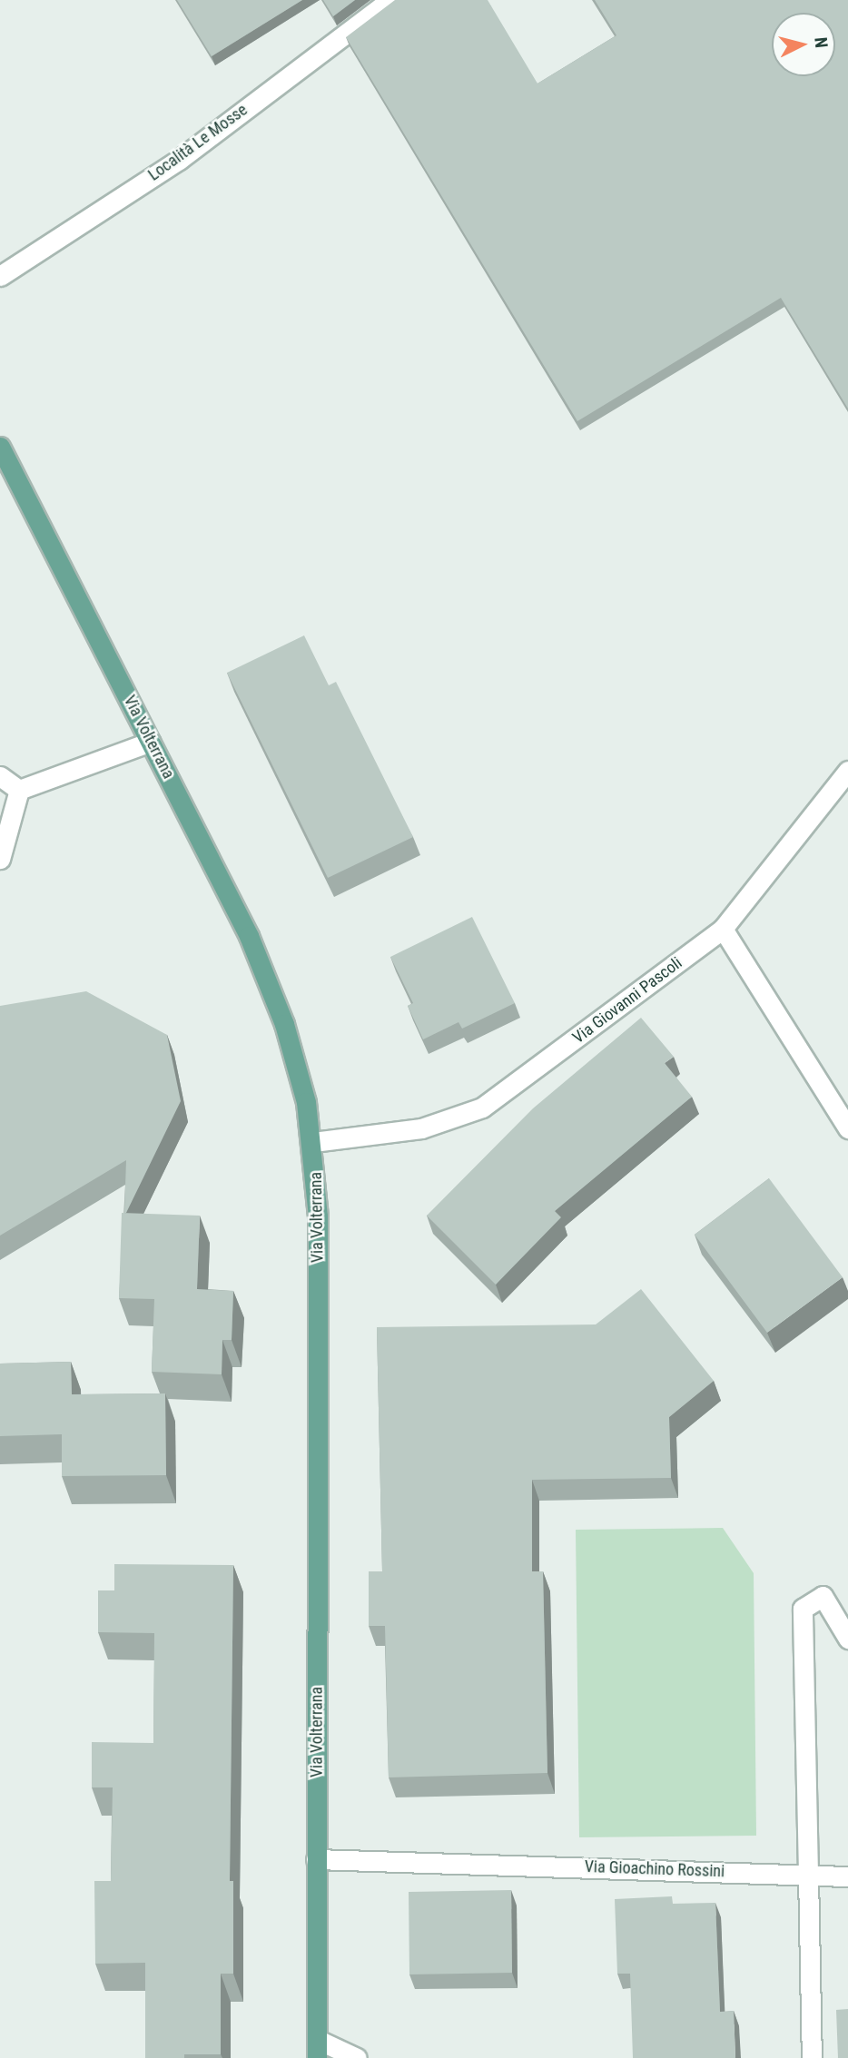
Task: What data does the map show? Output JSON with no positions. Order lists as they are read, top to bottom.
{
  "streets": {
    "main road": ["Via Volterrana"],
    "street": ["Località Le Mosse", "Via Giovanni Pascoli", "Via Gioachino Rossini"]
  },
  "crossings": [
    ["Via Volterrana", "Via Giovanni Pascoli"],
    ["Via Volterrana", "Via Gioachino Rossini"]
  ],
  "north": "right"
}
